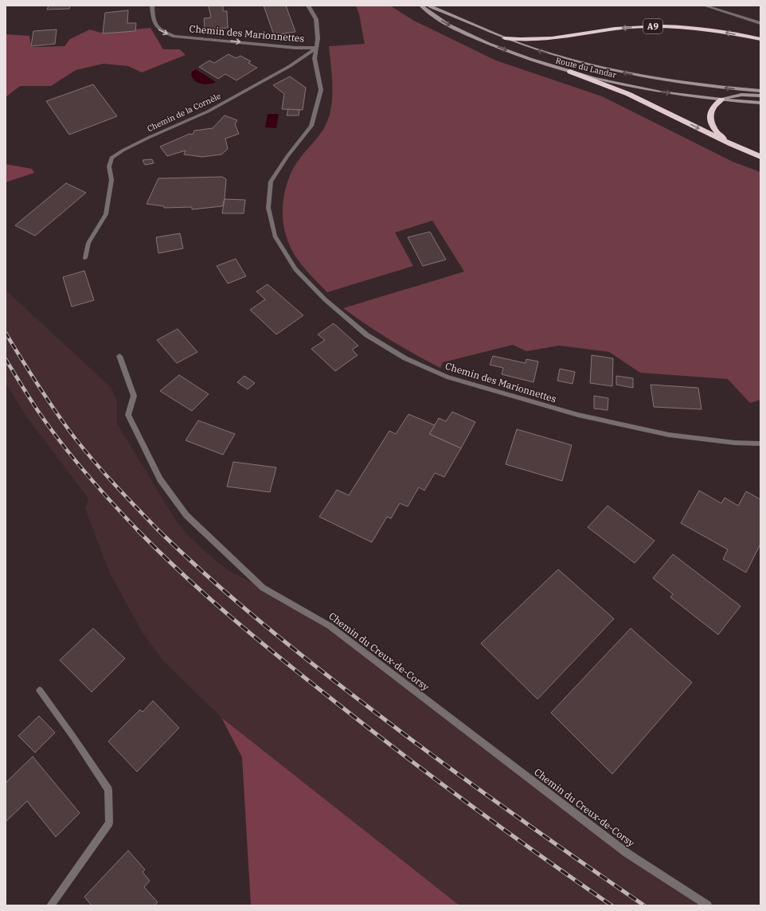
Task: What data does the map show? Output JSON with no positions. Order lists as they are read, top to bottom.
{
  "streets": {
    "highway": ["A9"],
    "main road": ["Route du Landar"],
    "street": ["Chemin des Marionnettes", "Chemin de la Cornèle", "Chemin du Creux-de-Corsy"]
  },
  "crossings": [
    ["A9", "Route du Landar"],
    ["Chemin des Marionnettes", "Chemin de la Cornèle"]
  ]
}
